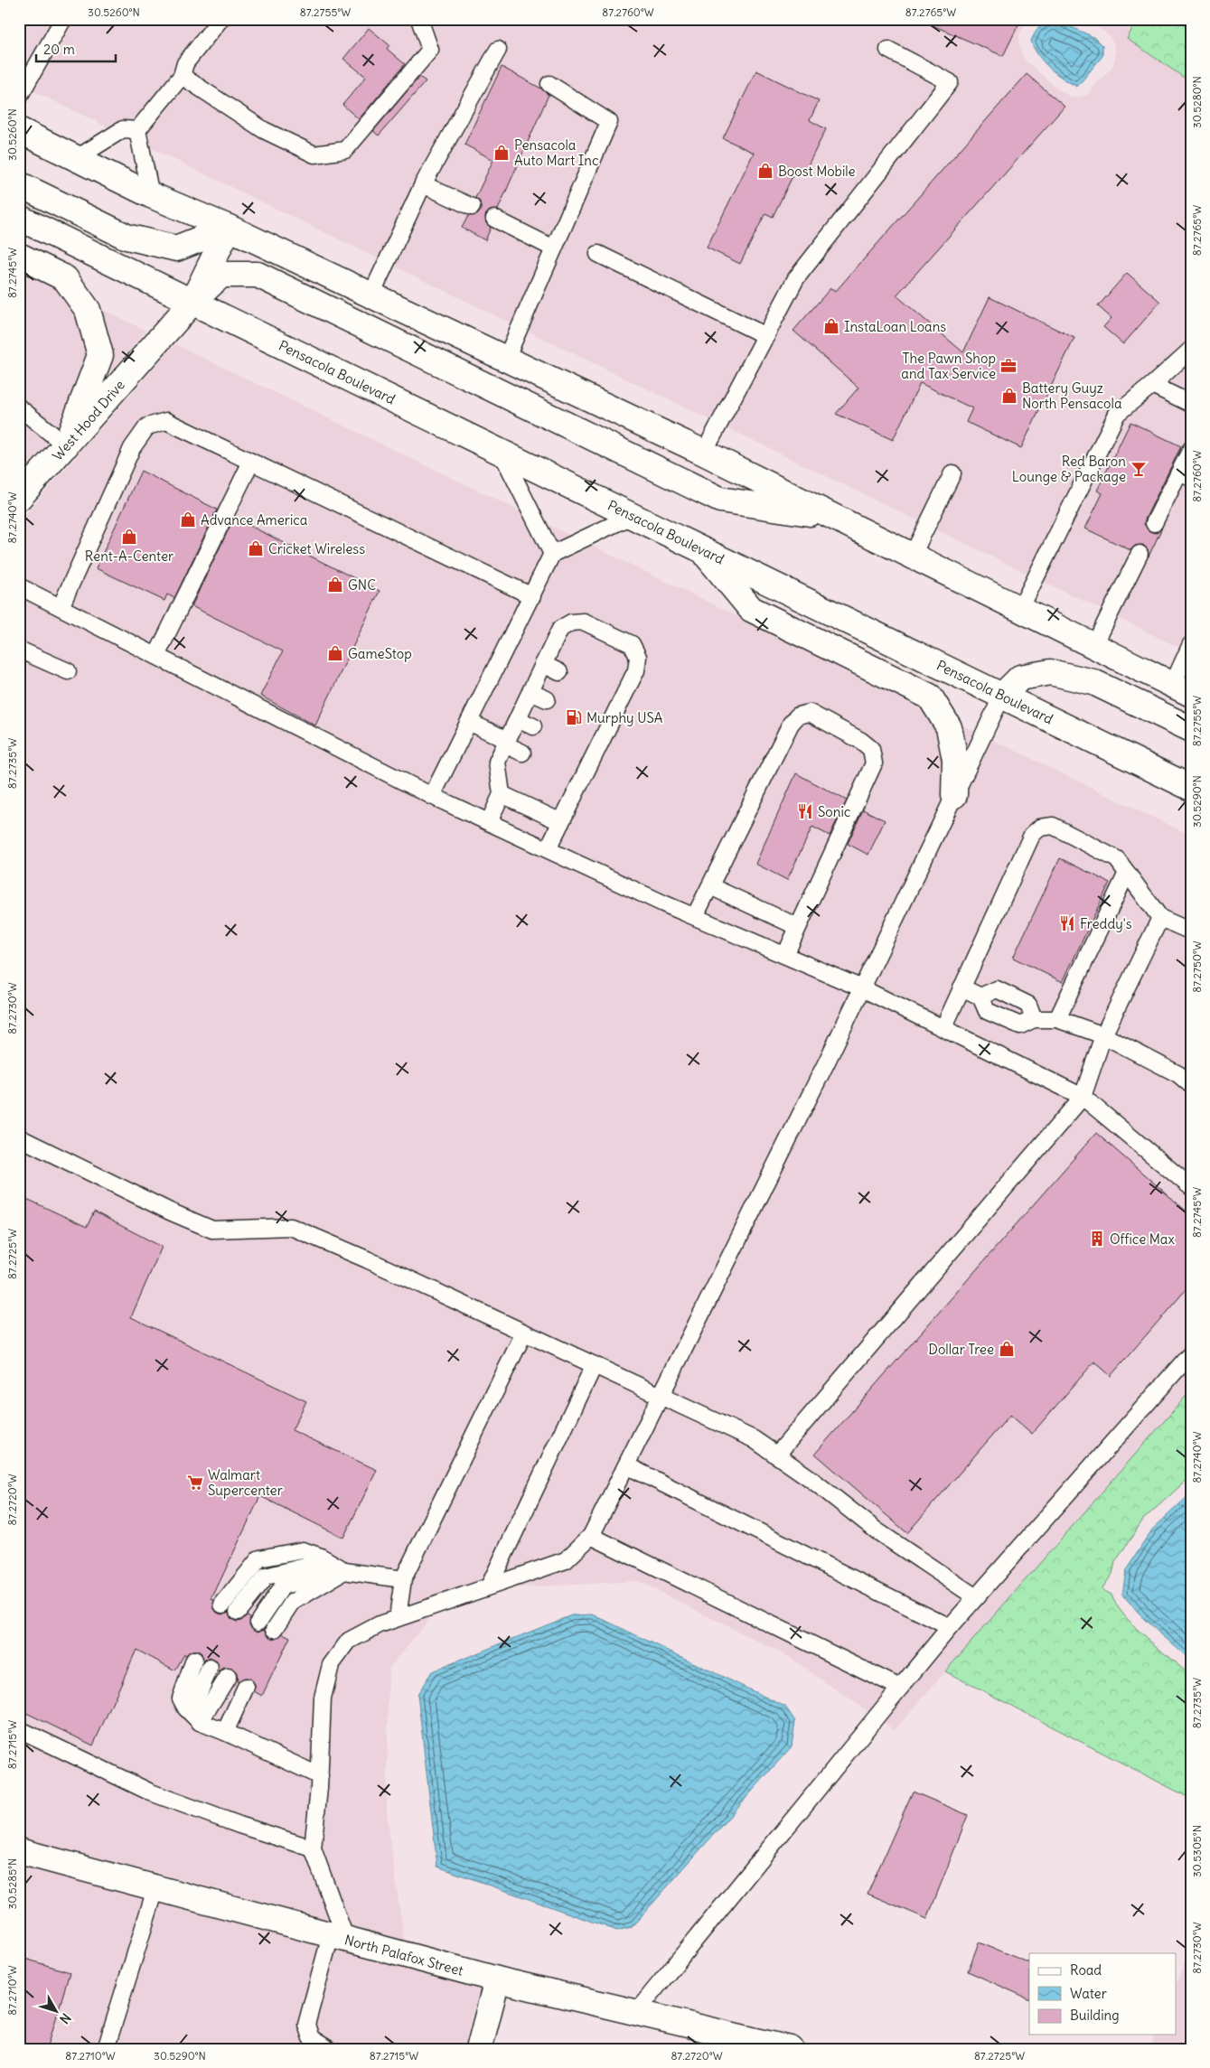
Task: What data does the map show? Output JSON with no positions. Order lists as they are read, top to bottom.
{
  "streets": {
    "main road": ["Pensacola Boulevard", "West Hood Drive", "North Palafox Street"]
  },
  "crossings": [
    ["Pensacola Boulevard", "West Hood Drive"]
  ],
  "places": {
    "shop": [
      "Pensacola Auto Mart Inc",
      "Boost Mobile",
      "InstaLoan Loans",
      "Battery Guyz North Pensacola",
      "Advance America",
      "Rent-A-Center",
      "Cricket Wireless",
      "GNC",
      "GameStop",
      "Dollar Tree"
    ],
    "office": ["The Pawn Shop and Tax Service"],
    "bar": ["Red Baron Lounge & Package"],
    "fuel station": ["Murphy USA"],
    "restaurant": ["Sonic", "Freddy's"],
    "building": ["Office Max"],
    "supermarket": ["Walmart Supercenter"]
  },
  "legend": ["Road", "Water", "Building"],
  "scale_bar": "20 m",
  "north": "bottom right",
  "coordinates": [
    "30.5260°N",
    "87.2755°W",
    "87.2760°W",
    "87.2765°W",
    "30.5280°N",
    "87.2745°W",
    "87.2740°W",
    "87.2735°W",
    "30.5290°N",
    "87.2750°W",
    "87.2730°W",
    "87.2725°W",
    "87.2720°W",
    "87.2715°W",
    "30.5305°N",
    "30.5285°N",
    "87.2710°W"
  ]
}
